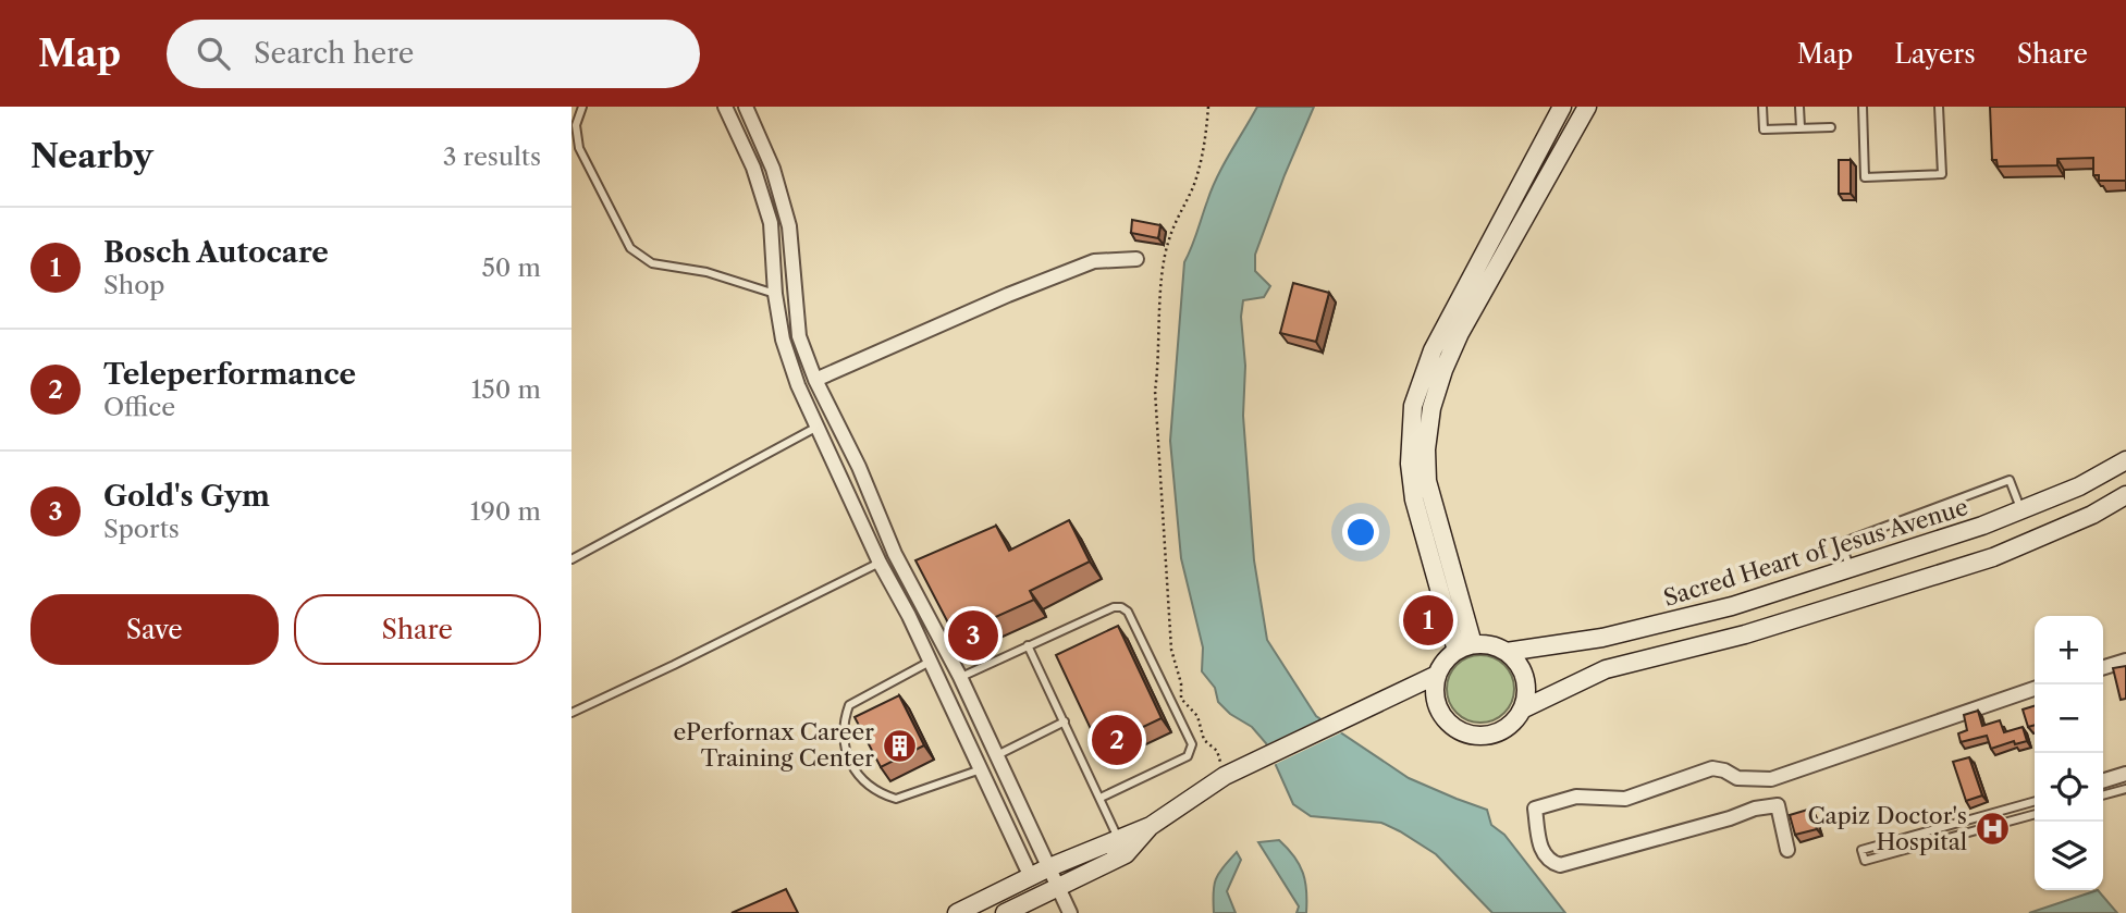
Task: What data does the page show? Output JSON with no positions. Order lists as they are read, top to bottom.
{
  "streets": {
    "main road": ["Sacred Heart of Jesus Avenue"]
  },
  "places": {
    "building": ["ePerfornax Career Training Center"],
    "hospital": ["Capiz Doctor's Hospital"]
  },
  "page": {
    "header": "Map",
    "search": "Search here",
    "nav": ["Map", "Layers", "Share"],
    "heading": ["Nearby", "3 results"],
    "list": [
      {
        "mark": "1",
        "name": "Bosch Autocare",
        "note": "Shop",
        "value": "50 m"
      },
      {
        "mark": "2",
        "name": "Teleperformance",
        "note": "Office",
        "value": "150 m"
      },
      {
        "mark": "3",
        "name": "Gold's Gym",
        "note": "Sports",
        "value": "190 m"
      }
    ],
    "buttons": ["Save", "Share"],
    "pins": ["1", "3", "2"],
    "map_buttons": ["+", "−"]
  }
}
